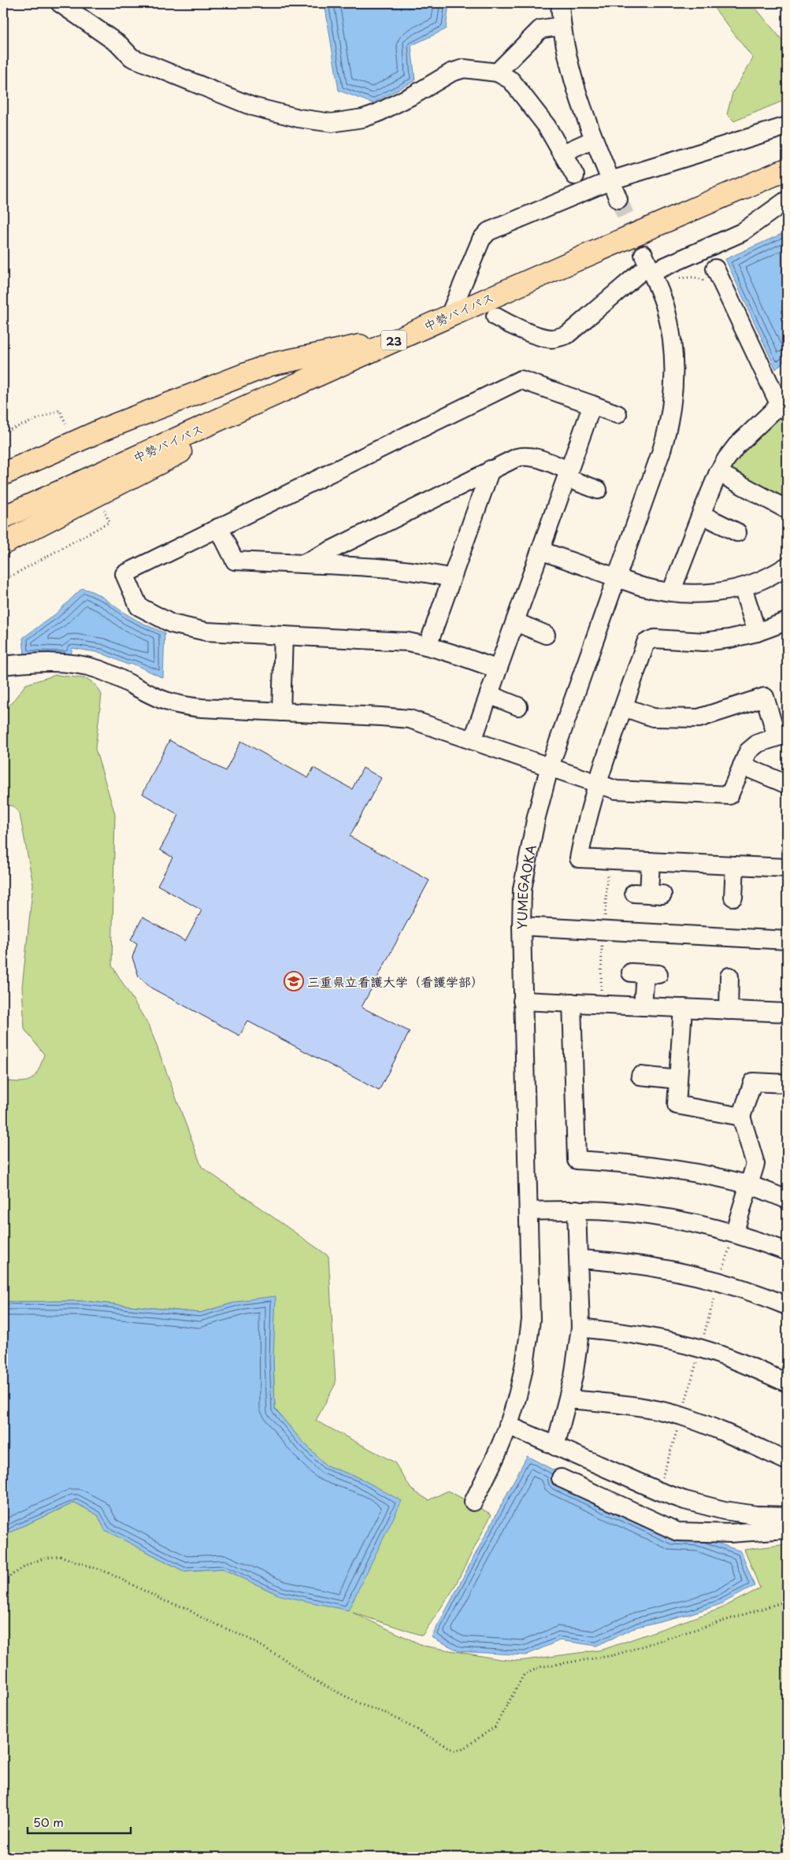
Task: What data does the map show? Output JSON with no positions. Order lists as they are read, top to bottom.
{
  "streets": {
    "highway": ["中勢バイパス", "23"],
    "street": ["YUMEGAOKA"]
  },
  "places": {
    "school or university": ["三重県立看護大学（看護学部）"]
  },
  "scale_bar": "50 m"
}
